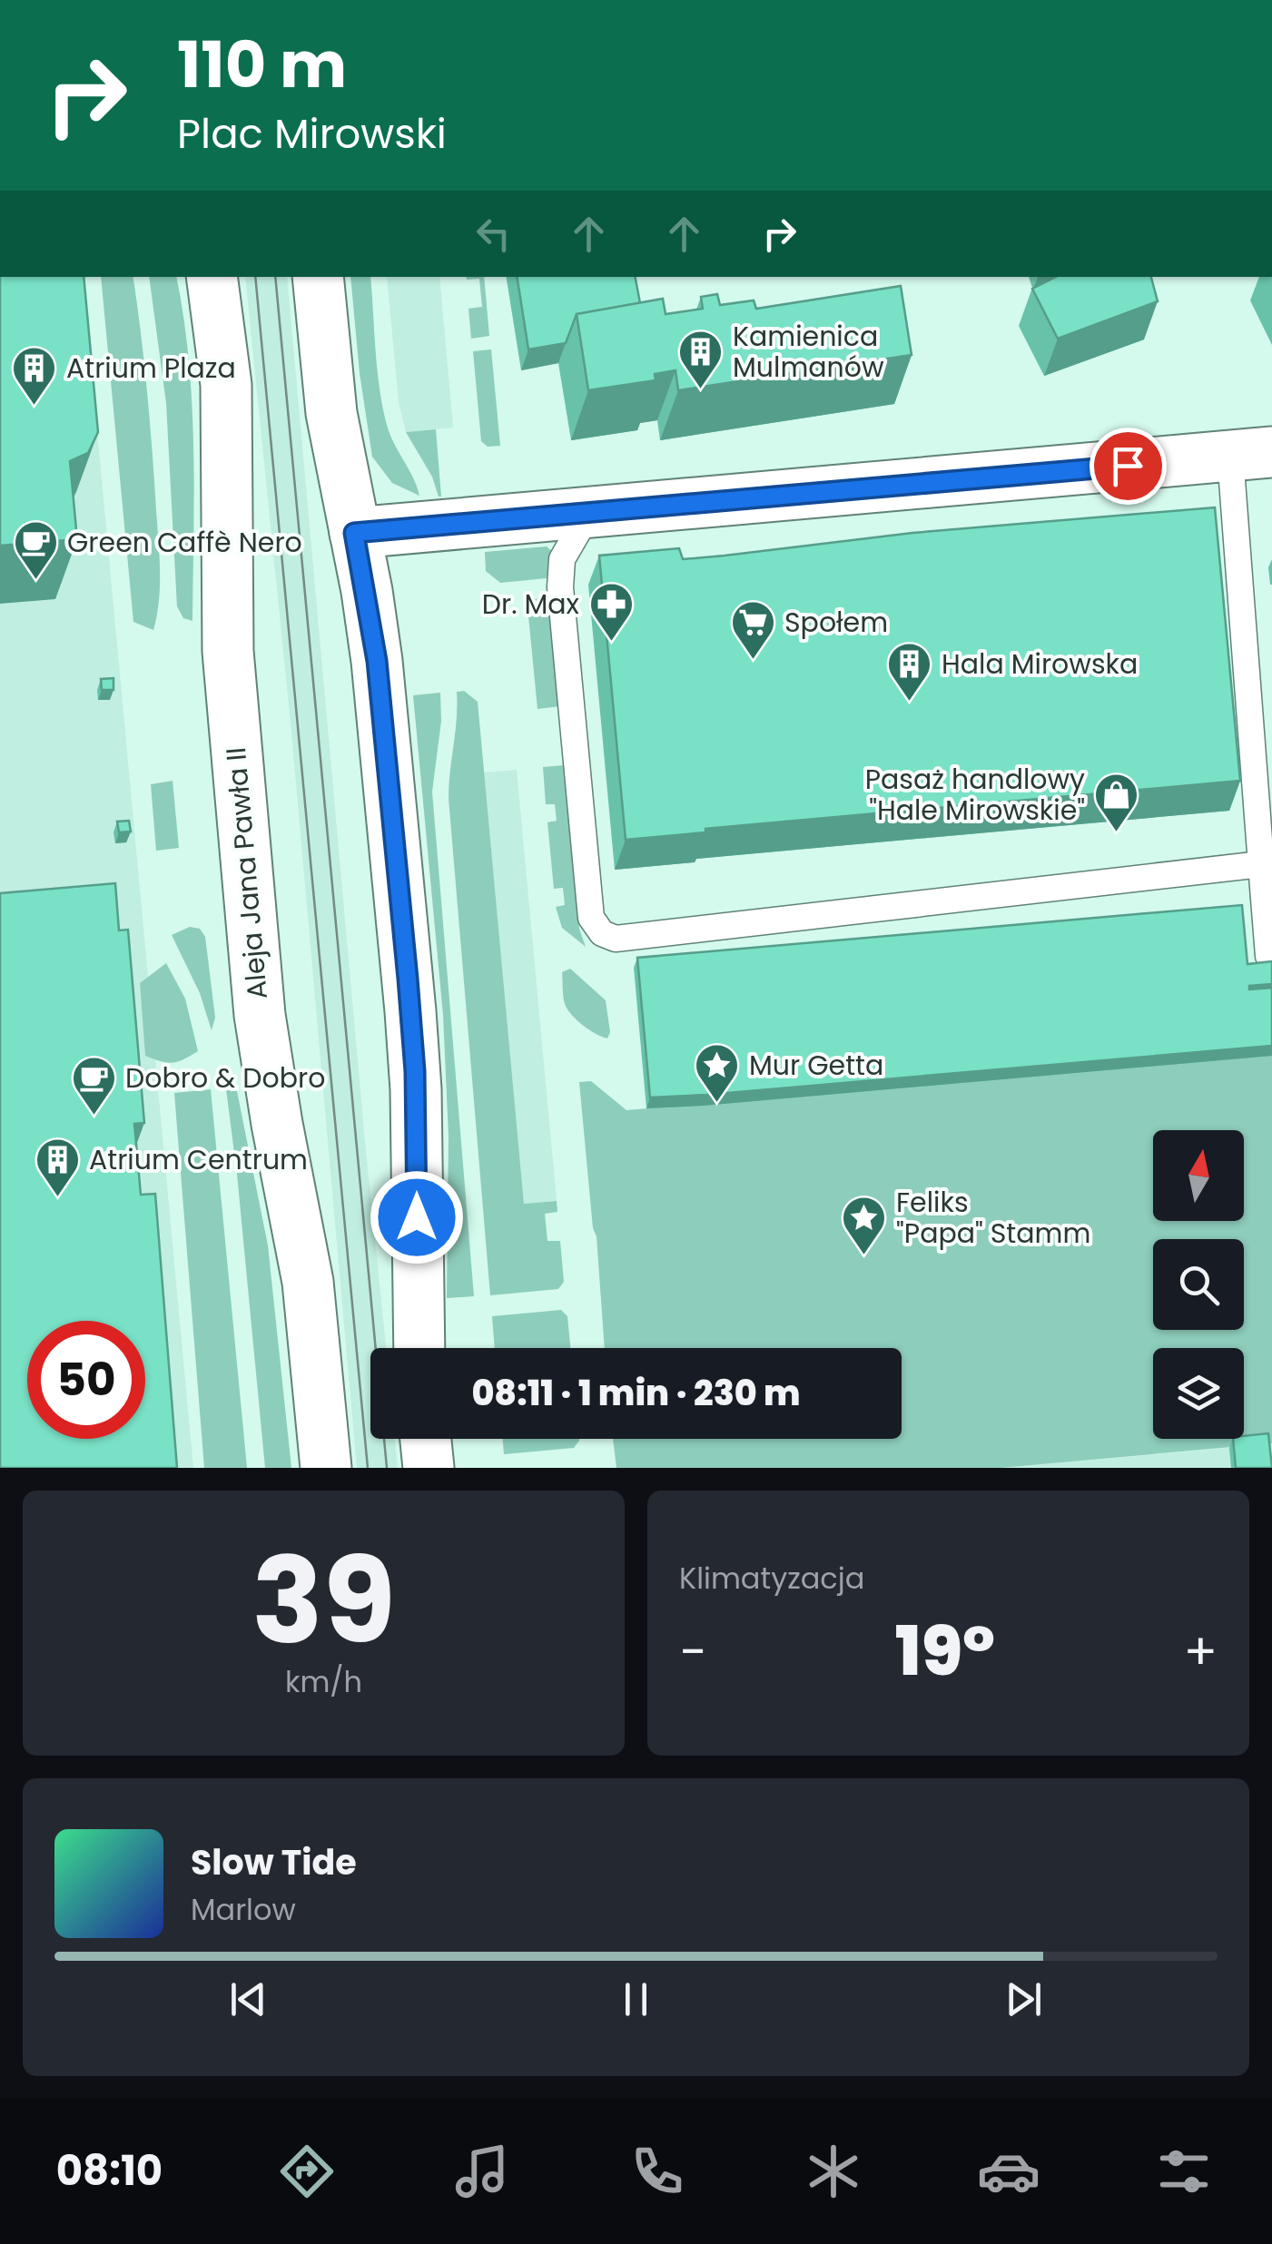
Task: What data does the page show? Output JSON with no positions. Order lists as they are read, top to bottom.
{
  "streets": {
    "main road": ["Aleja Jana Pawła II"]
  },
  "places": {
    "building": [
      "Kamienica Mulmanów",
      "Atrium Plaza",
      "Hala Mirowska",
      "Atrium Centrum"
    ],
    "cafe": ["Green Caffè Nero", "Dobro & Dobro"],
    "pharmacy": ["Dr. Max"],
    "supermarket": ["Społem"],
    "shop": ["Pasaż handlowy \"Hale Mirowskie\""],
    "place": ["Mur Getta", "Feliks \"Papa\" Stamm"]
  },
  "north": "top",
  "page": {
    "turn": ["110 m", "Plac Mirowski"],
    "limit": "50",
    "trip": "08:11 · 1 min · 230 m",
    "tile": [
      ["39", "km/h"],
      "Klimatyzacja"
    ],
    "heat": ["−", "19°", "+"],
    "song": ["Slow Tide", "Marlow"],
    "tabs": "08:10"
  }
}
